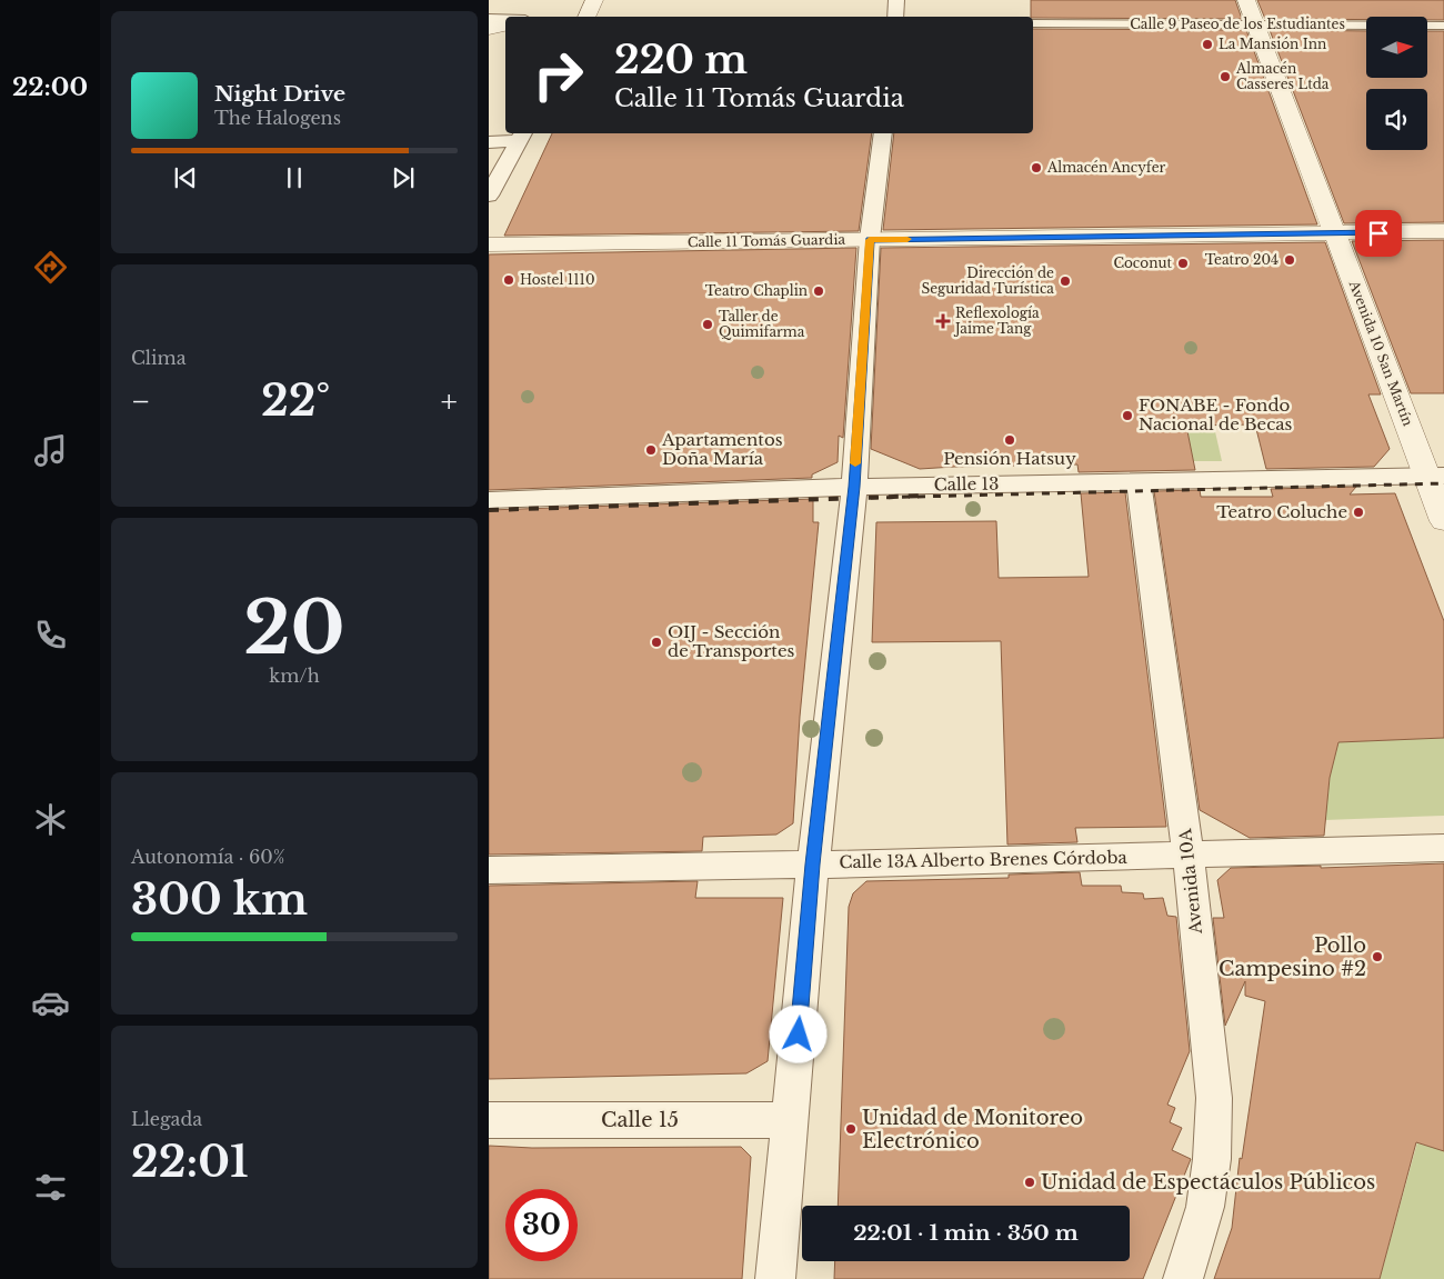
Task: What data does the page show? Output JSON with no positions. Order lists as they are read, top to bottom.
{
  "streets": {
    "street": [
      "Calle 9 Paseo de los Estudiantes",
      "Calle 11 Tomás Guardia",
      "Avenida 10 San Martín",
      "Calle 13",
      "Calle 13A Alberto Brenes Córdoba",
      "Avenida 10A",
      "Calle 15"
    ]
  },
  "crossings": [
    ["Calle 9 Paseo de los Estudiantes", "Avenida 10 San Martín"],
    ["Calle 11 Tomás Guardia", "Avenida 10 San Martín"],
    ["Avenida 10 San Martín", "Calle 13"],
    ["Calle 13", "Avenida 10A"],
    ["Calle 13A Alberto Brenes Córdoba", "Avenida 10A"]
  ],
  "places": {
    "other": [
      "La Mansión Inn",
      "Almacén Casseres Ltda",
      "Almacén Ancyfer",
      "Teatro 204",
      "Coconut",
      "Hostel 1110",
      "Dirección de Seguridad Turística",
      "Teatro Chaplin",
      "Taller de Quimifarma",
      "FONABE - Fondo Nacional de Becas",
      "Pensión Hatsuy",
      "Apartamentos Doña María",
      "Teatro Coluche",
      "OIJ - Sección de Transportes",
      "Pollo Campesino #2",
      "Unidad de Monitoreo Electrónico",
      "Unidad de Espectáculos Públicos"
    ],
    "health": ["Reflexología Jaime Tang"]
  },
  "north": "right",
  "page": {
    "tabs": "22:00",
    "turn": ["220 m", "Calle 11 Tomás Guardia"],
    "song": ["Night Drive", "The Halogens"],
    "tile": [
      "Clima",
      ["20", "km/h"],
      ["Autonomía · 60%", "300 km"],
      ["Llegada", "22:01"]
    ],
    "heat": ["−", "22°", "+"],
    "limit": "30",
    "trip": "22:01 · 1 min · 350 m"
  }
}
